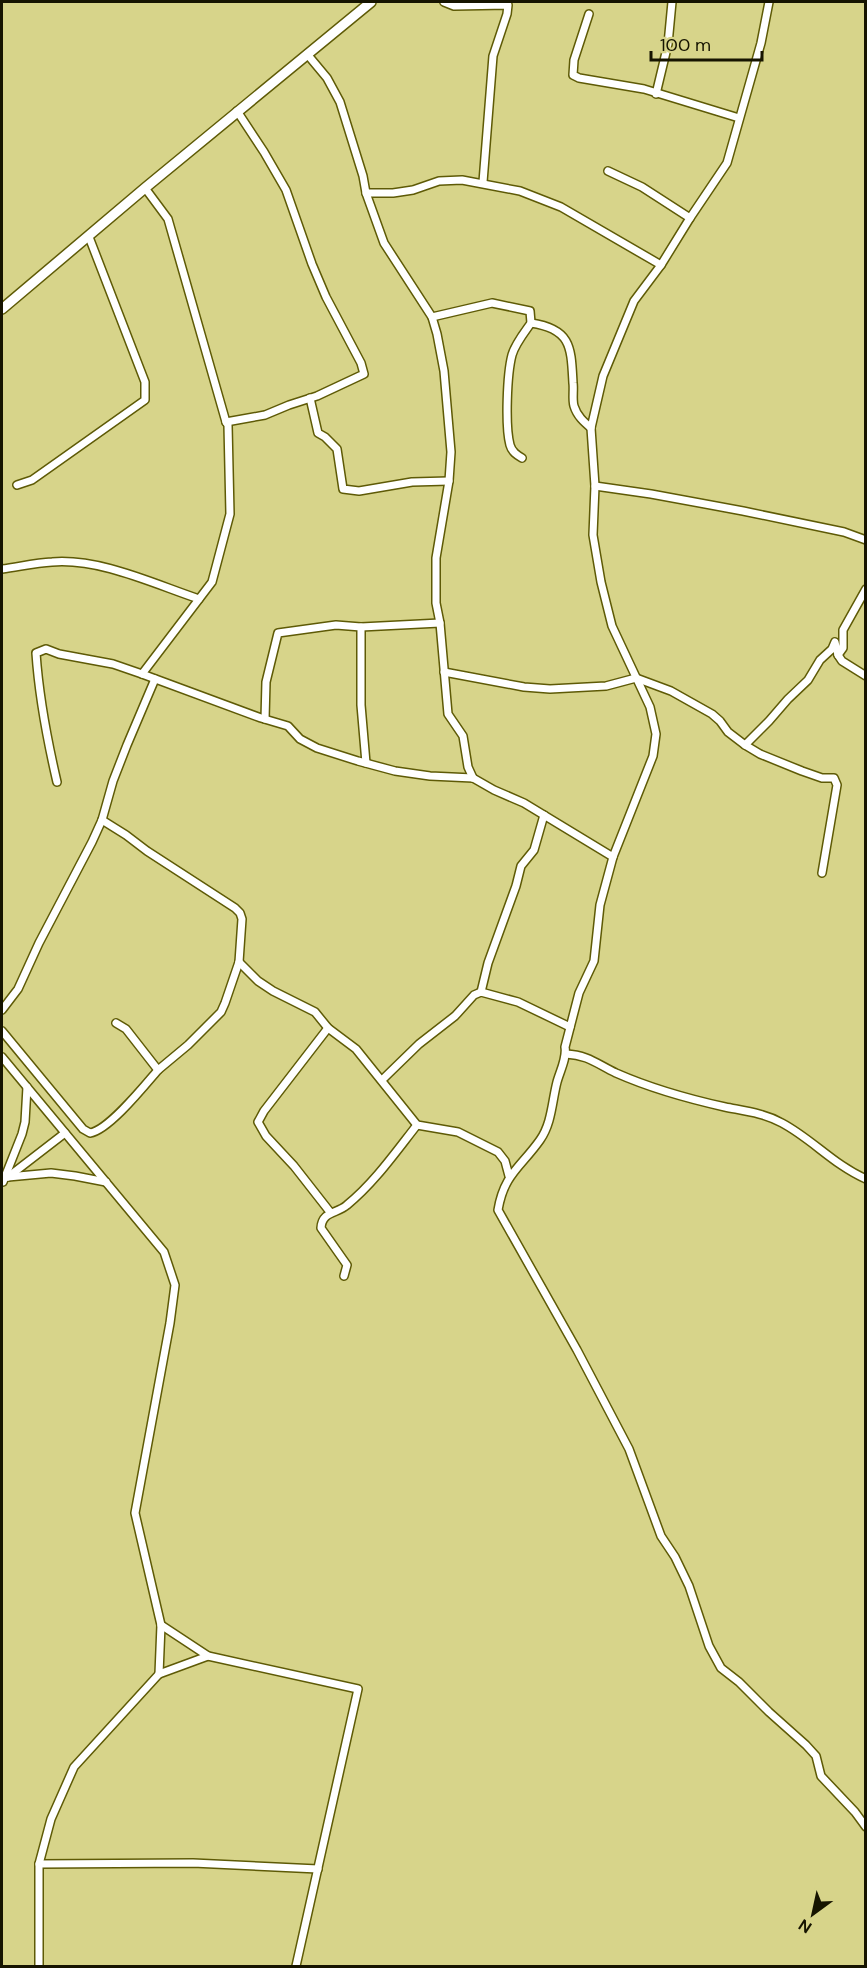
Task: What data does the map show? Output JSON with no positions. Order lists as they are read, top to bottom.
{
  "scale_bar": "100 m",
  "north": "bottom left"
}
